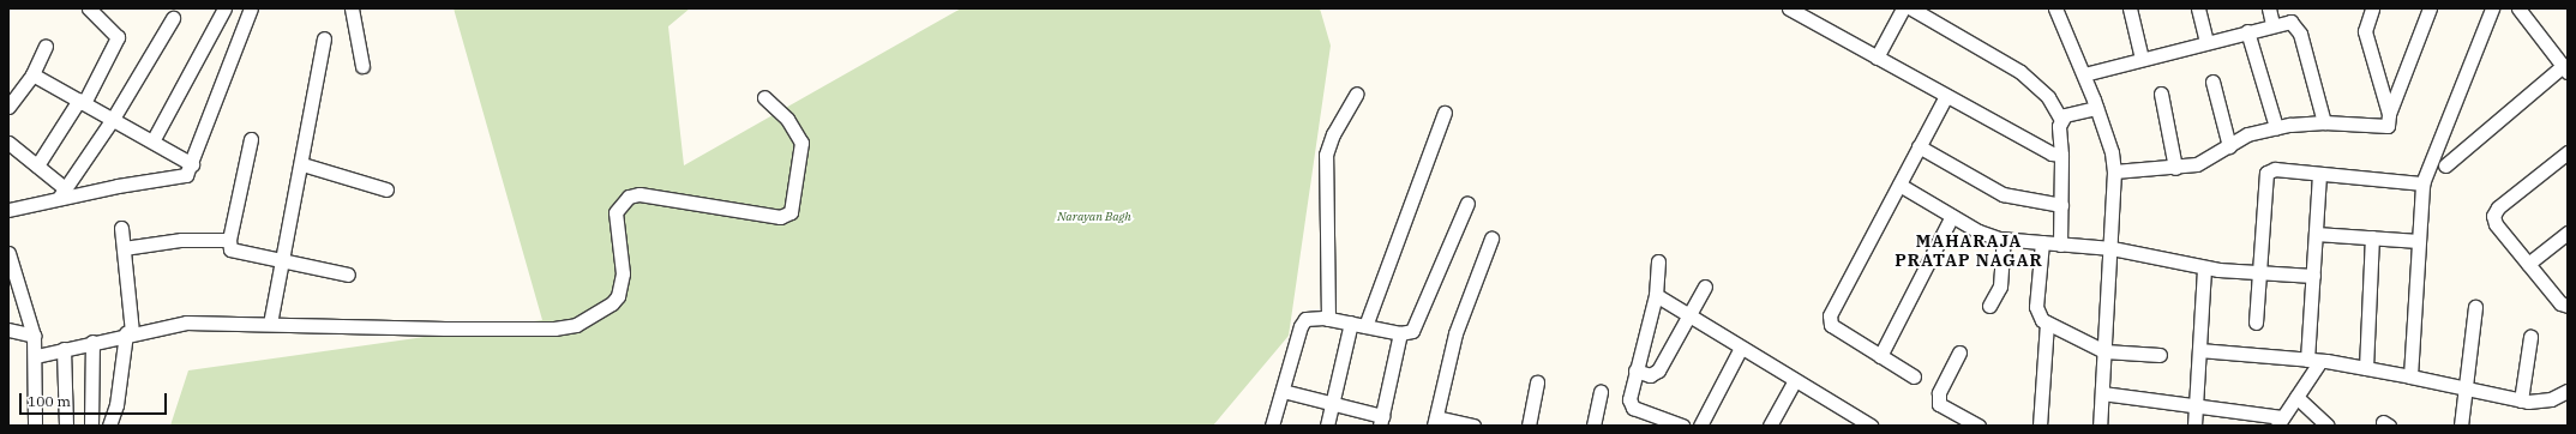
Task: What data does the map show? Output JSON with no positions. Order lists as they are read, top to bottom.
{
  "districts": ["MAHARAJA PRATAP NAGAR"],
  "parks": ["Narayan Bagh"],
  "scale_bar": "100 m"
}
